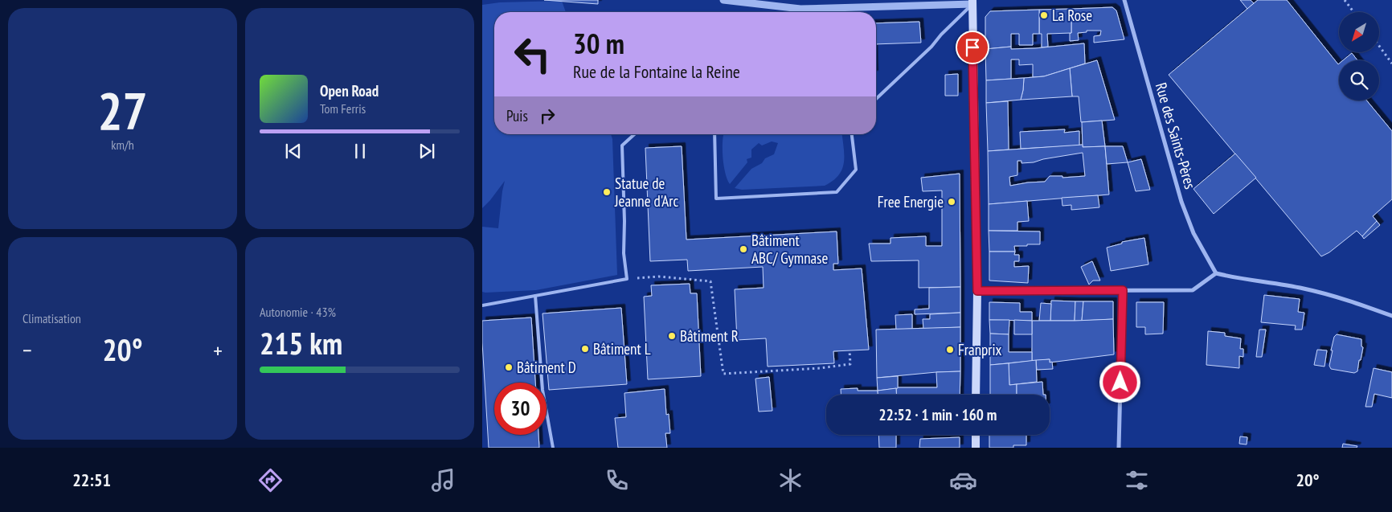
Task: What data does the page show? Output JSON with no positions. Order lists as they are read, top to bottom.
{
  "streets": {
    "street": ["Rue des Saints-Pères"]
  },
  "places": [
    "La Rose",
    "Statue de Jeanne d'Arc",
    "Free Energie",
    "Bâtiment ABC/ Gymnase",
    "Bâtiment R",
    "Bâtiment L",
    "Franprix",
    "Bâtiment D"
  ],
  "north": "bottom left",
  "page": {
    "tile": [
      ["27", "km/h"],
      "Climatisation",
      ["Autonomie · 43%", "215 km"]
    ],
    "turn": ["30 m", "Rue de la Fontaine la Reine"],
    "song": ["Open Road", "Tom Ferris"],
    "then": "Puis",
    "heat": ["−", "20°", "+"],
    "limit": "30",
    "trip": "22:52 · 1 min · 160 m",
    "tabs": ["22:51", "20°"]
  }
}
